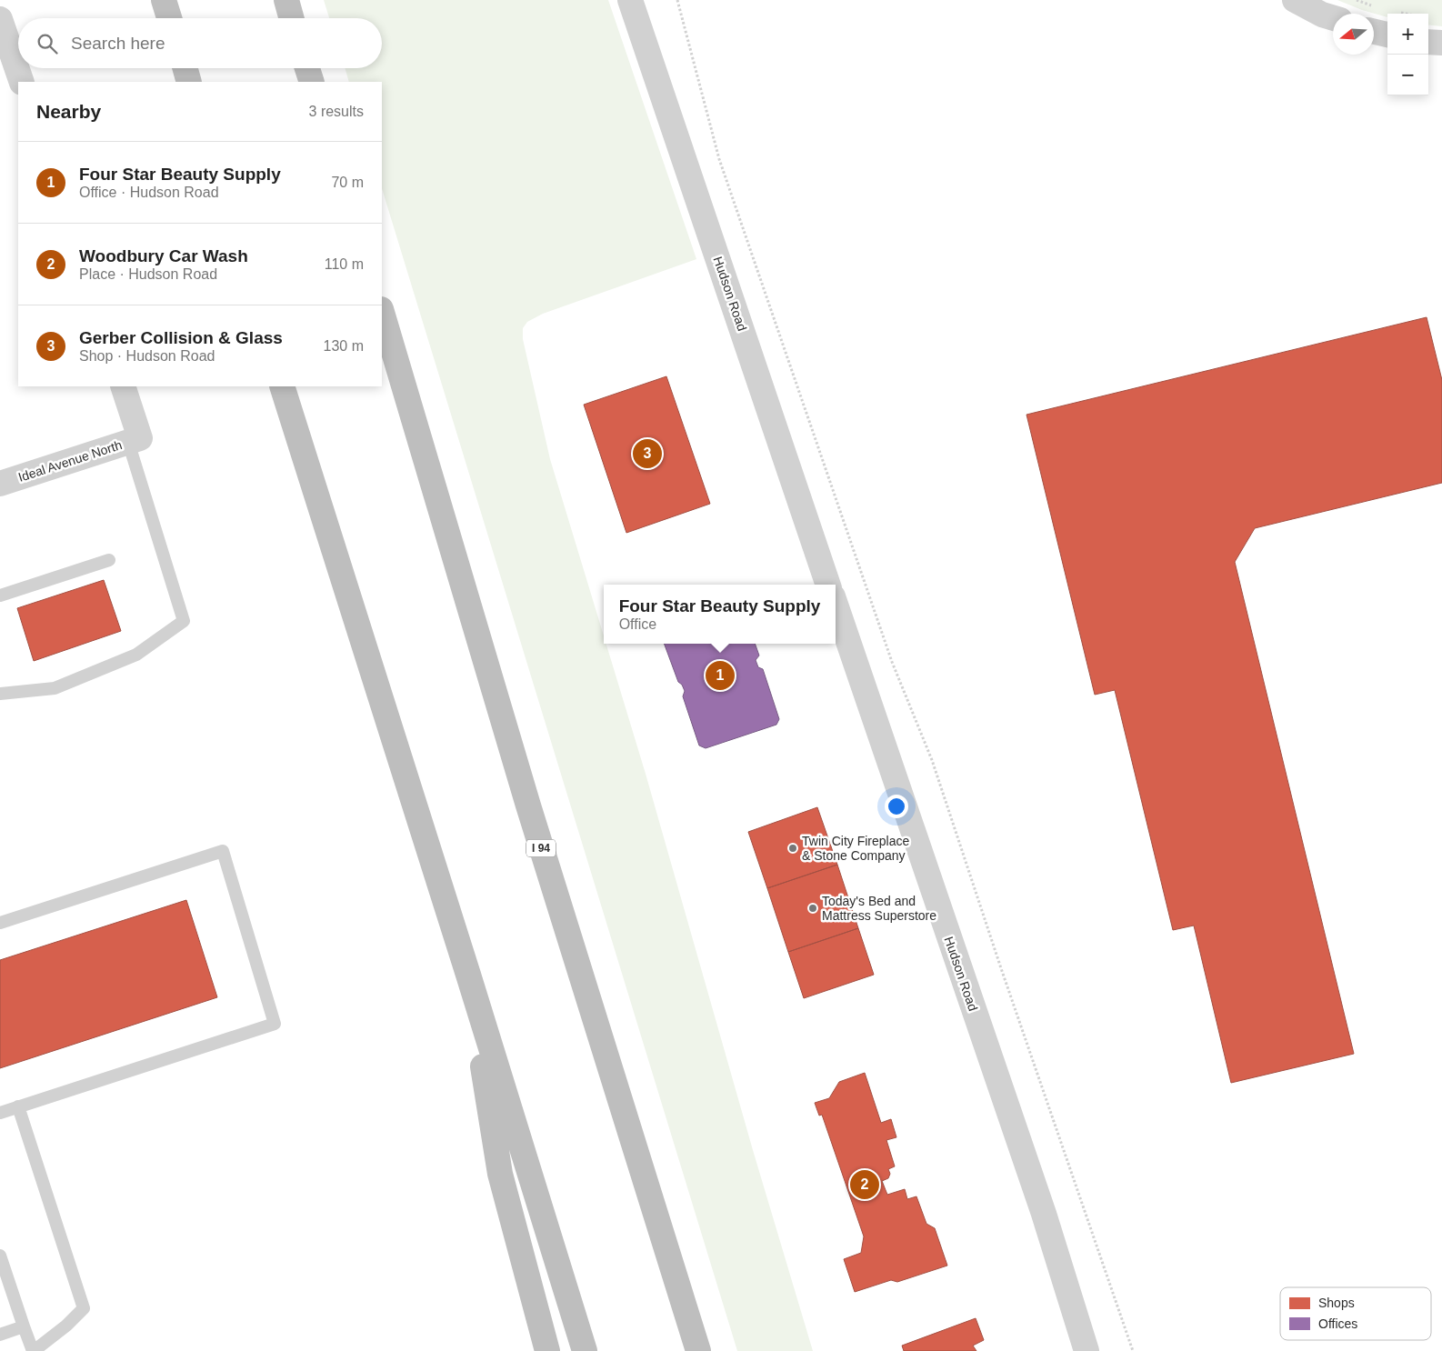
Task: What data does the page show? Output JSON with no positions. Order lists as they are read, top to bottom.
{
  "streets": {
    "highway": ["I 94"],
    "street": ["Hudson Road", "Ideal Avenue North"]
  },
  "places": ["Twin City Fireplace & Stone Company", "Today's Bed and Mattress Superstore"],
  "legend": ["Shops", "Offices"],
  "north": "left",
  "page": {
    "map_buttons": ["+", "−"],
    "search": "Search here",
    "heading": ["Nearby", "3 results"],
    "list": [
      {
        "mark": "1",
        "name": "Four Star Beauty Supply",
        "note": "Office · Hudson Road",
        "value": "70 m"
      },
      {
        "mark": "2",
        "name": "Woodbury Car Wash",
        "note": "Place · Hudson Road",
        "value": "110 m"
      },
      {
        "mark": "3",
        "name": "Gerber Collision & Glass",
        "note": "Shop · Hudson Road",
        "value": "130 m"
      }
    ],
    "pins": ["3", "1", "2"],
    "popup": ["Four Star Beauty Supply", "Office"]
  }
}
